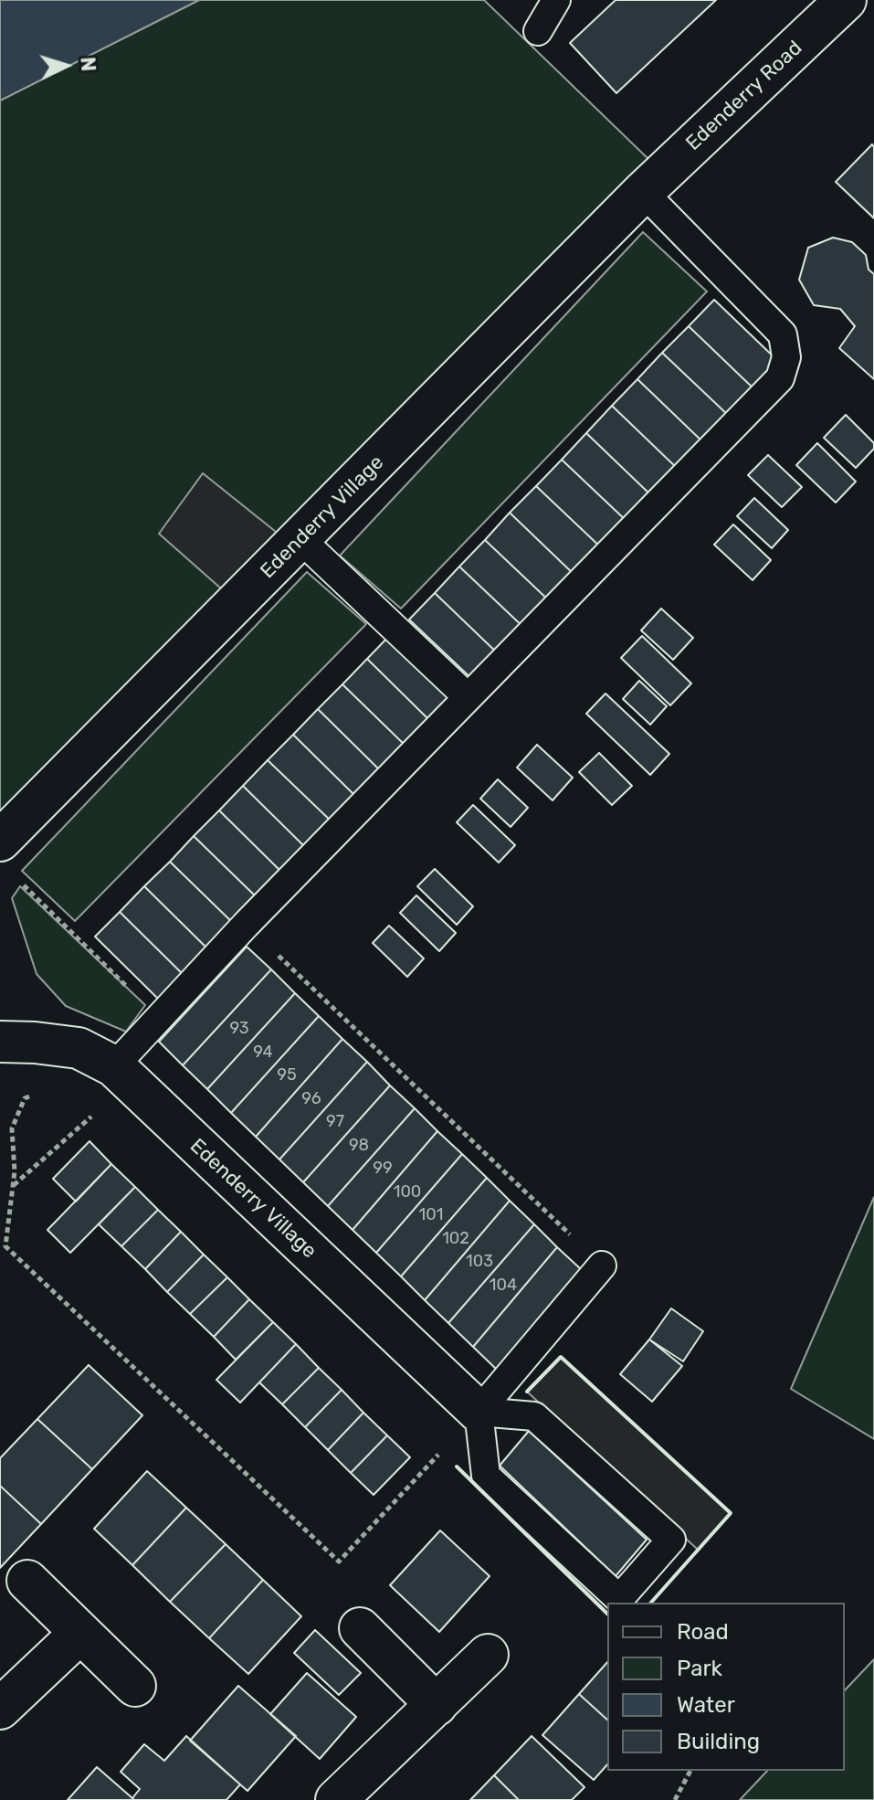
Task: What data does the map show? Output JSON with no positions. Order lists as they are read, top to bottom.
{
  "streets": {
    "street": ["Edenderry Road", "Edenderry Village"]
  },
  "crossings": [
    ["Edenderry Road", "Edenderry Village"]
  ],
  "house_numbers": [
    "93",
    "94",
    "95",
    "96",
    "97",
    "98",
    "99",
    "100",
    "101",
    "102",
    "103",
    "104"
  ],
  "legend": [
    "Road",
    "Park",
    "Water",
    "Building"
  ],
  "north": "right"
}
